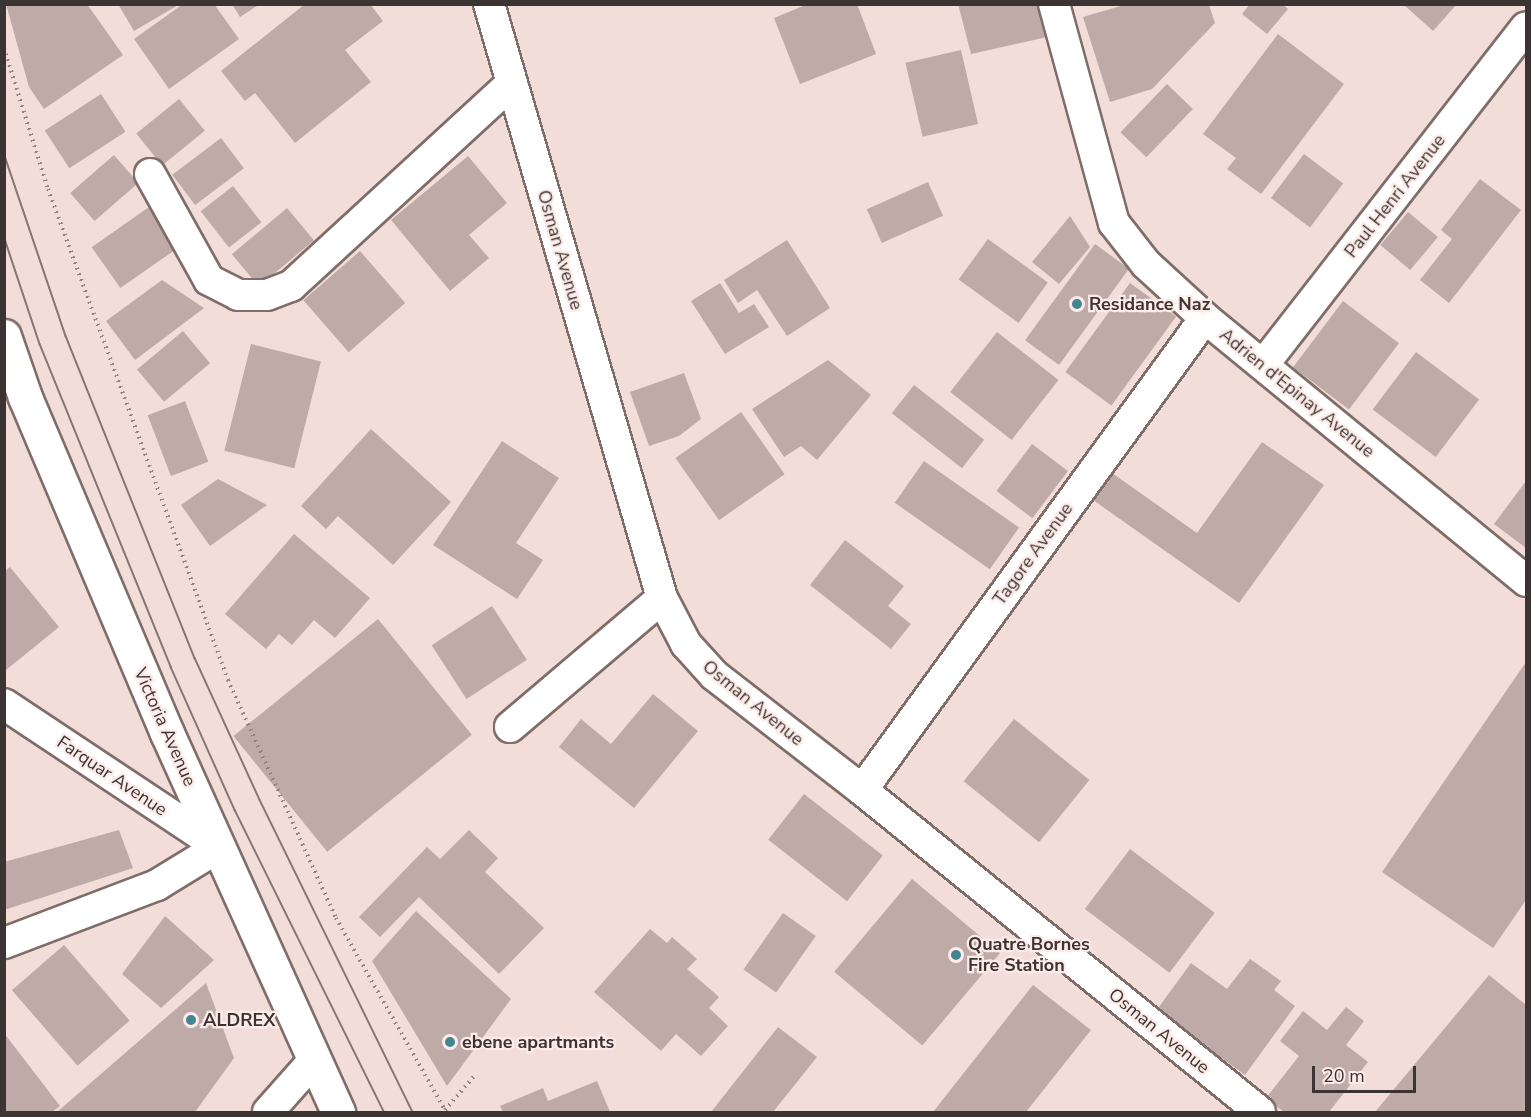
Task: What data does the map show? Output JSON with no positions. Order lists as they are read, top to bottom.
{
  "streets": {
    "main road": ["Victoria Avenue"],
    "street": [
      "Paul Henri Avenue",
      "Osman Avenue",
      "Adrien d'Epinay Avenue",
      "Tagore Avenue",
      "Farquar Avenue"
    ]
  },
  "crossings": [
    ["Paul Henri Avenue", "Adrien d'Epinay Avenue"],
    ["Osman Avenue", "Tagore Avenue"],
    ["Adrien d'Epinay Avenue", "Tagore Avenue"],
    ["Victoria Avenue", "Farquar Avenue"]
  ],
  "places": [
    "Residance Naz",
    "Quatre Bornes Fire Station",
    "ALDREX",
    "ebene apartmants"
  ],
  "scale_bar": "20 m"
}
